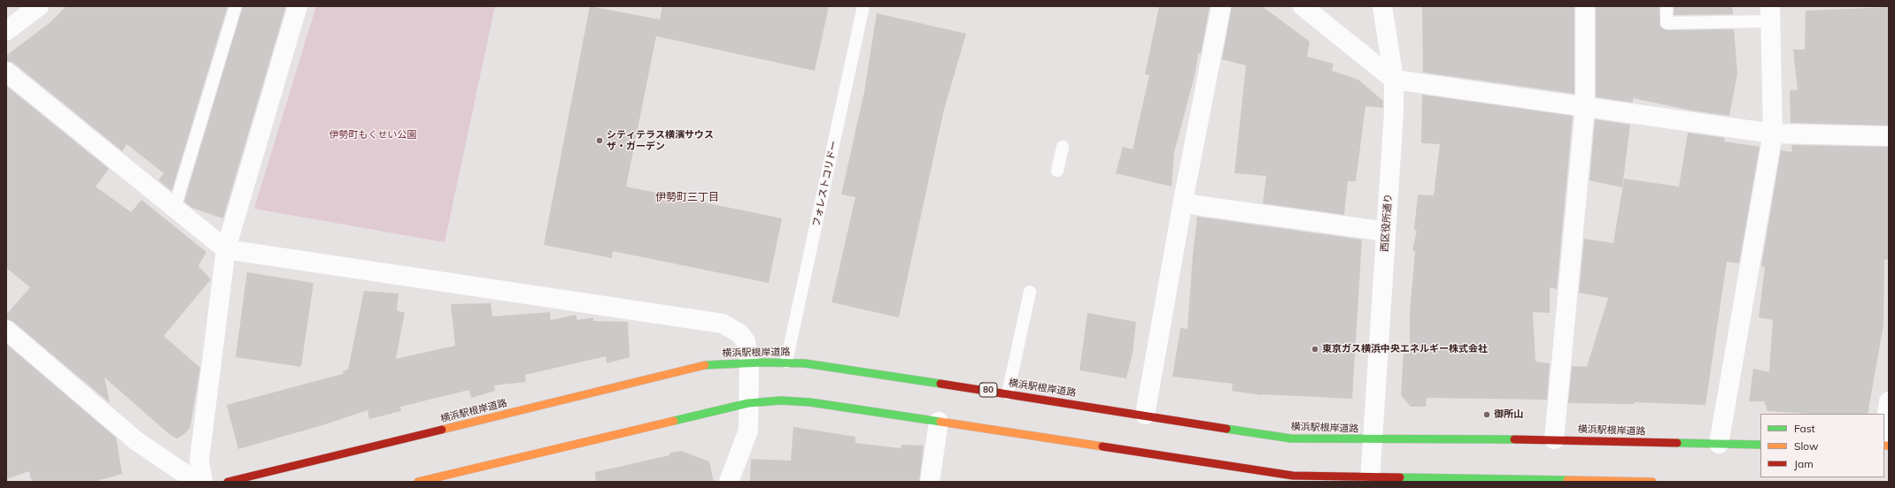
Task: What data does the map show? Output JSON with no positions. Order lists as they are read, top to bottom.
{
  "streets": {
    "main road": ["横浜駅根岸道路", "80"],
    "street": ["西区役所通り"],
    "lane": ["フォレストコリドー"]
  },
  "crossings": [
    ["フォレストコリドー", "横浜駅根岸道路"],
    ["西区役所通り", "横浜駅根岸道路"]
  ],
  "districts": ["伊勢町三丁目"],
  "parks": ["伊勢町もくせい公園"],
  "places": ["シティテラス横濱サウス ザ・ガーデン", "東京ガス横浜中央エネルギー株式会社", "御所山"],
  "legend": ["Fast", "Slow", "Jam"]
}
